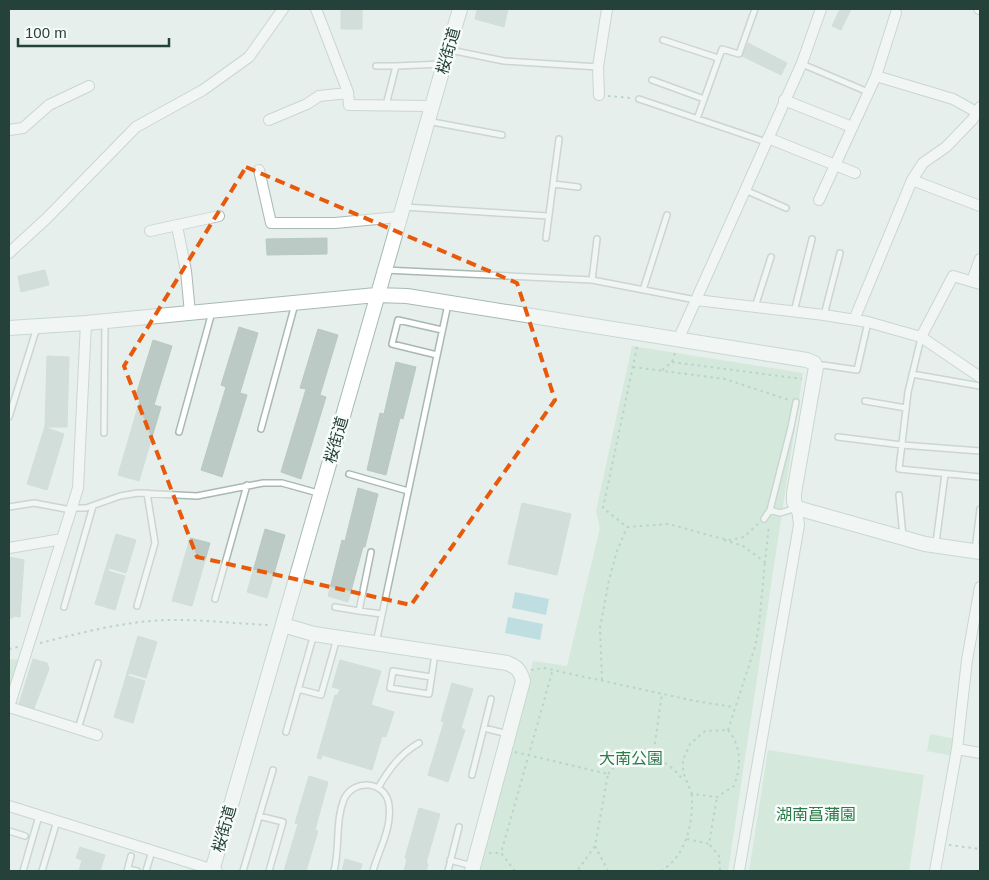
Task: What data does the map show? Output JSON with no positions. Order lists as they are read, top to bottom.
{
  "streets": {
    "street": ["桜街道"]
  },
  "parks": ["大南公園", "湖南菖蒲園"],
  "scale_bar": "100 m"
}
